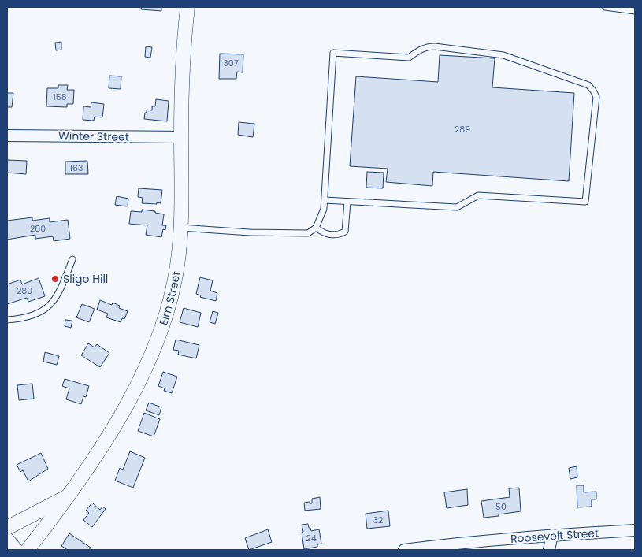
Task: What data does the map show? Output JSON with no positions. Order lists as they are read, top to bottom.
{
  "streets": {
    "street": ["Winter Street", "Elm Street", "Roosevelt Street"]
  },
  "crossings": [
    ["Winter Street", "Elm Street"]
  ],
  "places": ["Sligo Hill"],
  "house_numbers": [
    "307",
    "158",
    "289",
    "163",
    "280",
    "280",
    "50",
    "32",
    "24"
  ]
}
